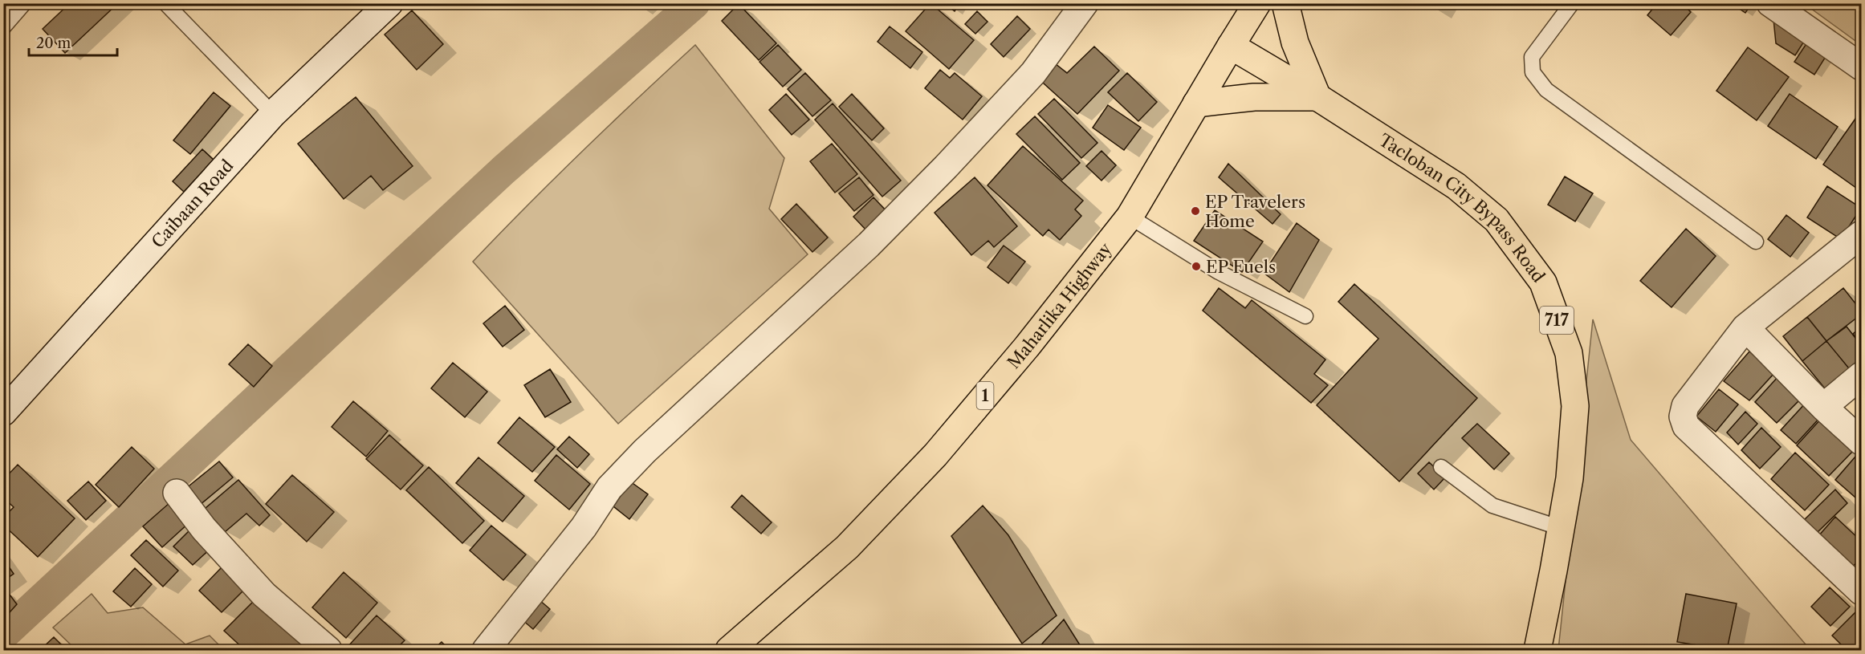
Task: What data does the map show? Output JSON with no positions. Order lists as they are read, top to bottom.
{
  "streets": {
    "main road": [
      "Tacloban City Bypass Road",
      "Maharlika Highway",
      "717",
      "1"
    ],
    "street": ["Caibaan Road"]
  },
  "crossings": [
    ["Tacloban City Bypass Road", "Maharlika Highway"]
  ],
  "places": ["EP Travelers Home", "EP Fuels"],
  "scale_bar": "20 m"
}
